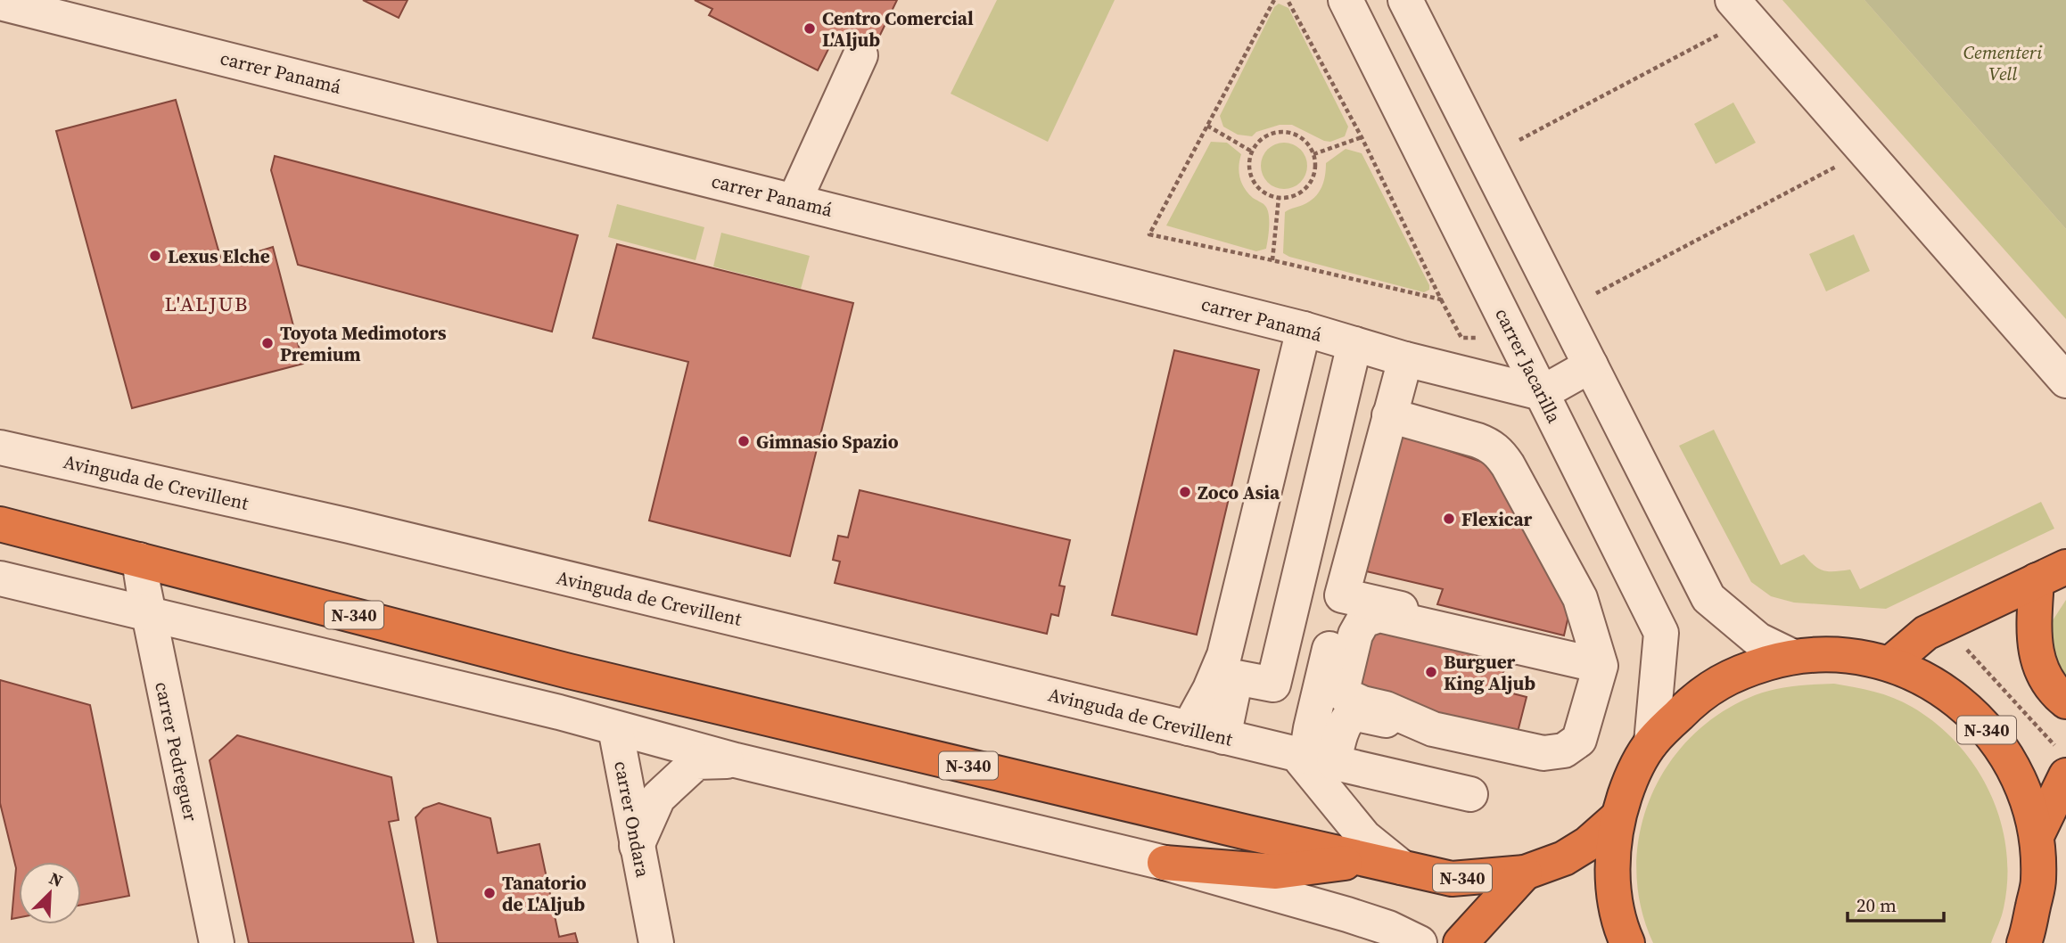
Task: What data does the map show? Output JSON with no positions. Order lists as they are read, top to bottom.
{
  "streets": {
    "highway": ["N-340"],
    "street": [
      "carrer Panamá",
      "carrer Jacarilla",
      "Avinguda de Crevillent",
      "carrer Pedreguer",
      "carrer Ondara"
    ]
  },
  "crossings": [
    ["carrer Panamá", "carrer Jacarilla"],
    ["carrer Jacarilla", "N-340"],
    ["N-340", "carrer Pedreguer"]
  ],
  "districts": ["L'ALJUB"],
  "parks": ["Cementeri Vell"],
  "places": [
    "Centro Comercial L'Aljub",
    "Lexus Elche",
    "Toyota Medimotors Premium",
    "Gimnasio Spazio",
    "Zoco Asia",
    "Flexicar",
    "Burguer King Aljub",
    "Tanatorio de L'Aljub"
  ],
  "scale_bar": "20 m",
  "north": "top right"
}
